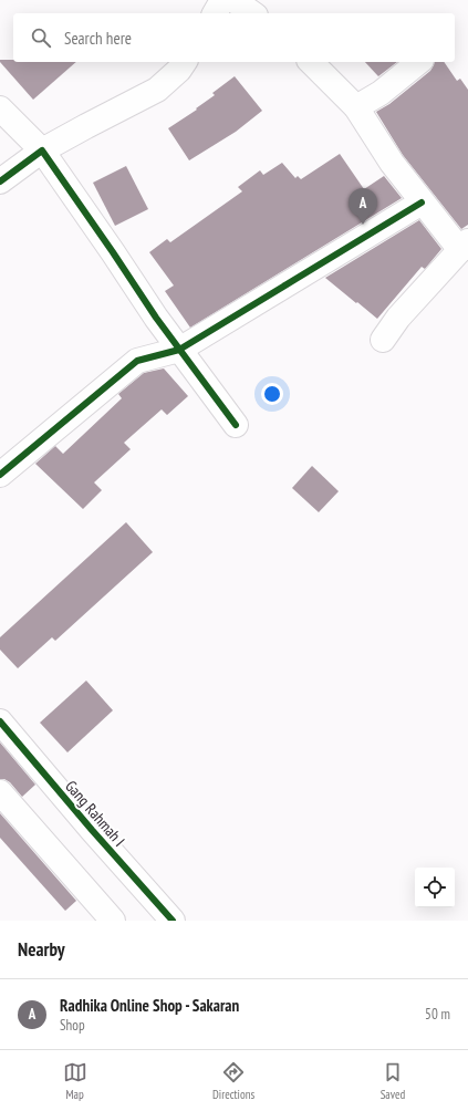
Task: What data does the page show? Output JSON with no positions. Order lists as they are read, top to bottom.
{
  "streets": {
    "street": ["Gang Rahmah I"]
  },
  "page": {
    "search": "Search here",
    "pins": "A",
    "heading": "Nearby",
    "list": [
      {
        "mark": "A",
        "name": "Radhika Online Shop - Sakaran",
        "note": "Shop",
        "value": "50 m"
      }
    ],
    "nav": ["Map", "Directions", "Saved"]
  }
}
